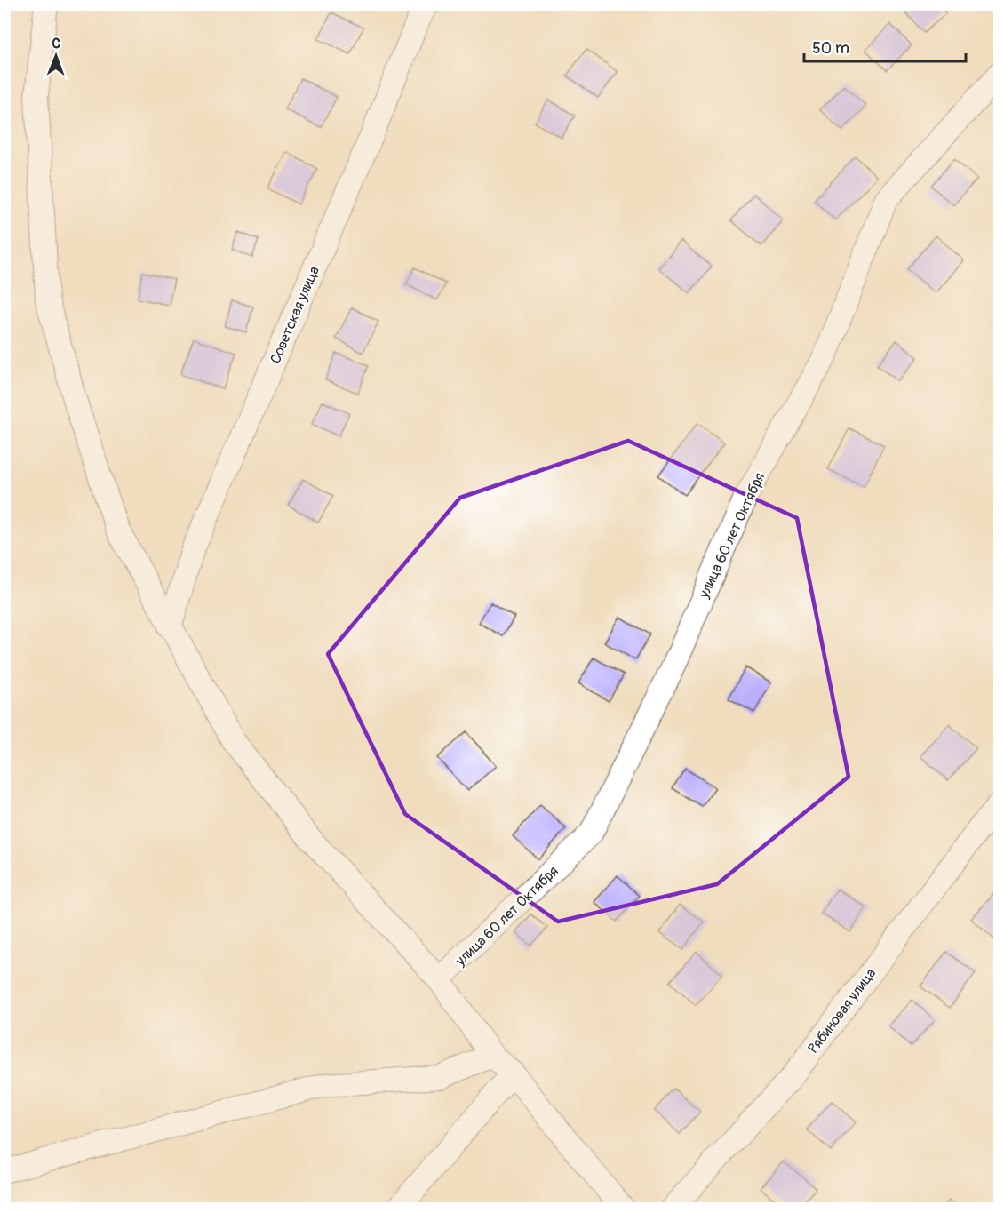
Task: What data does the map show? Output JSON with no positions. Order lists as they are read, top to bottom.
{
  "streets": {
    "street": ["Советская улица", "улица 60 лет Октября", "Рябиновая улица"]
  },
  "scale_bar": "50 m",
  "north": "top"
}
